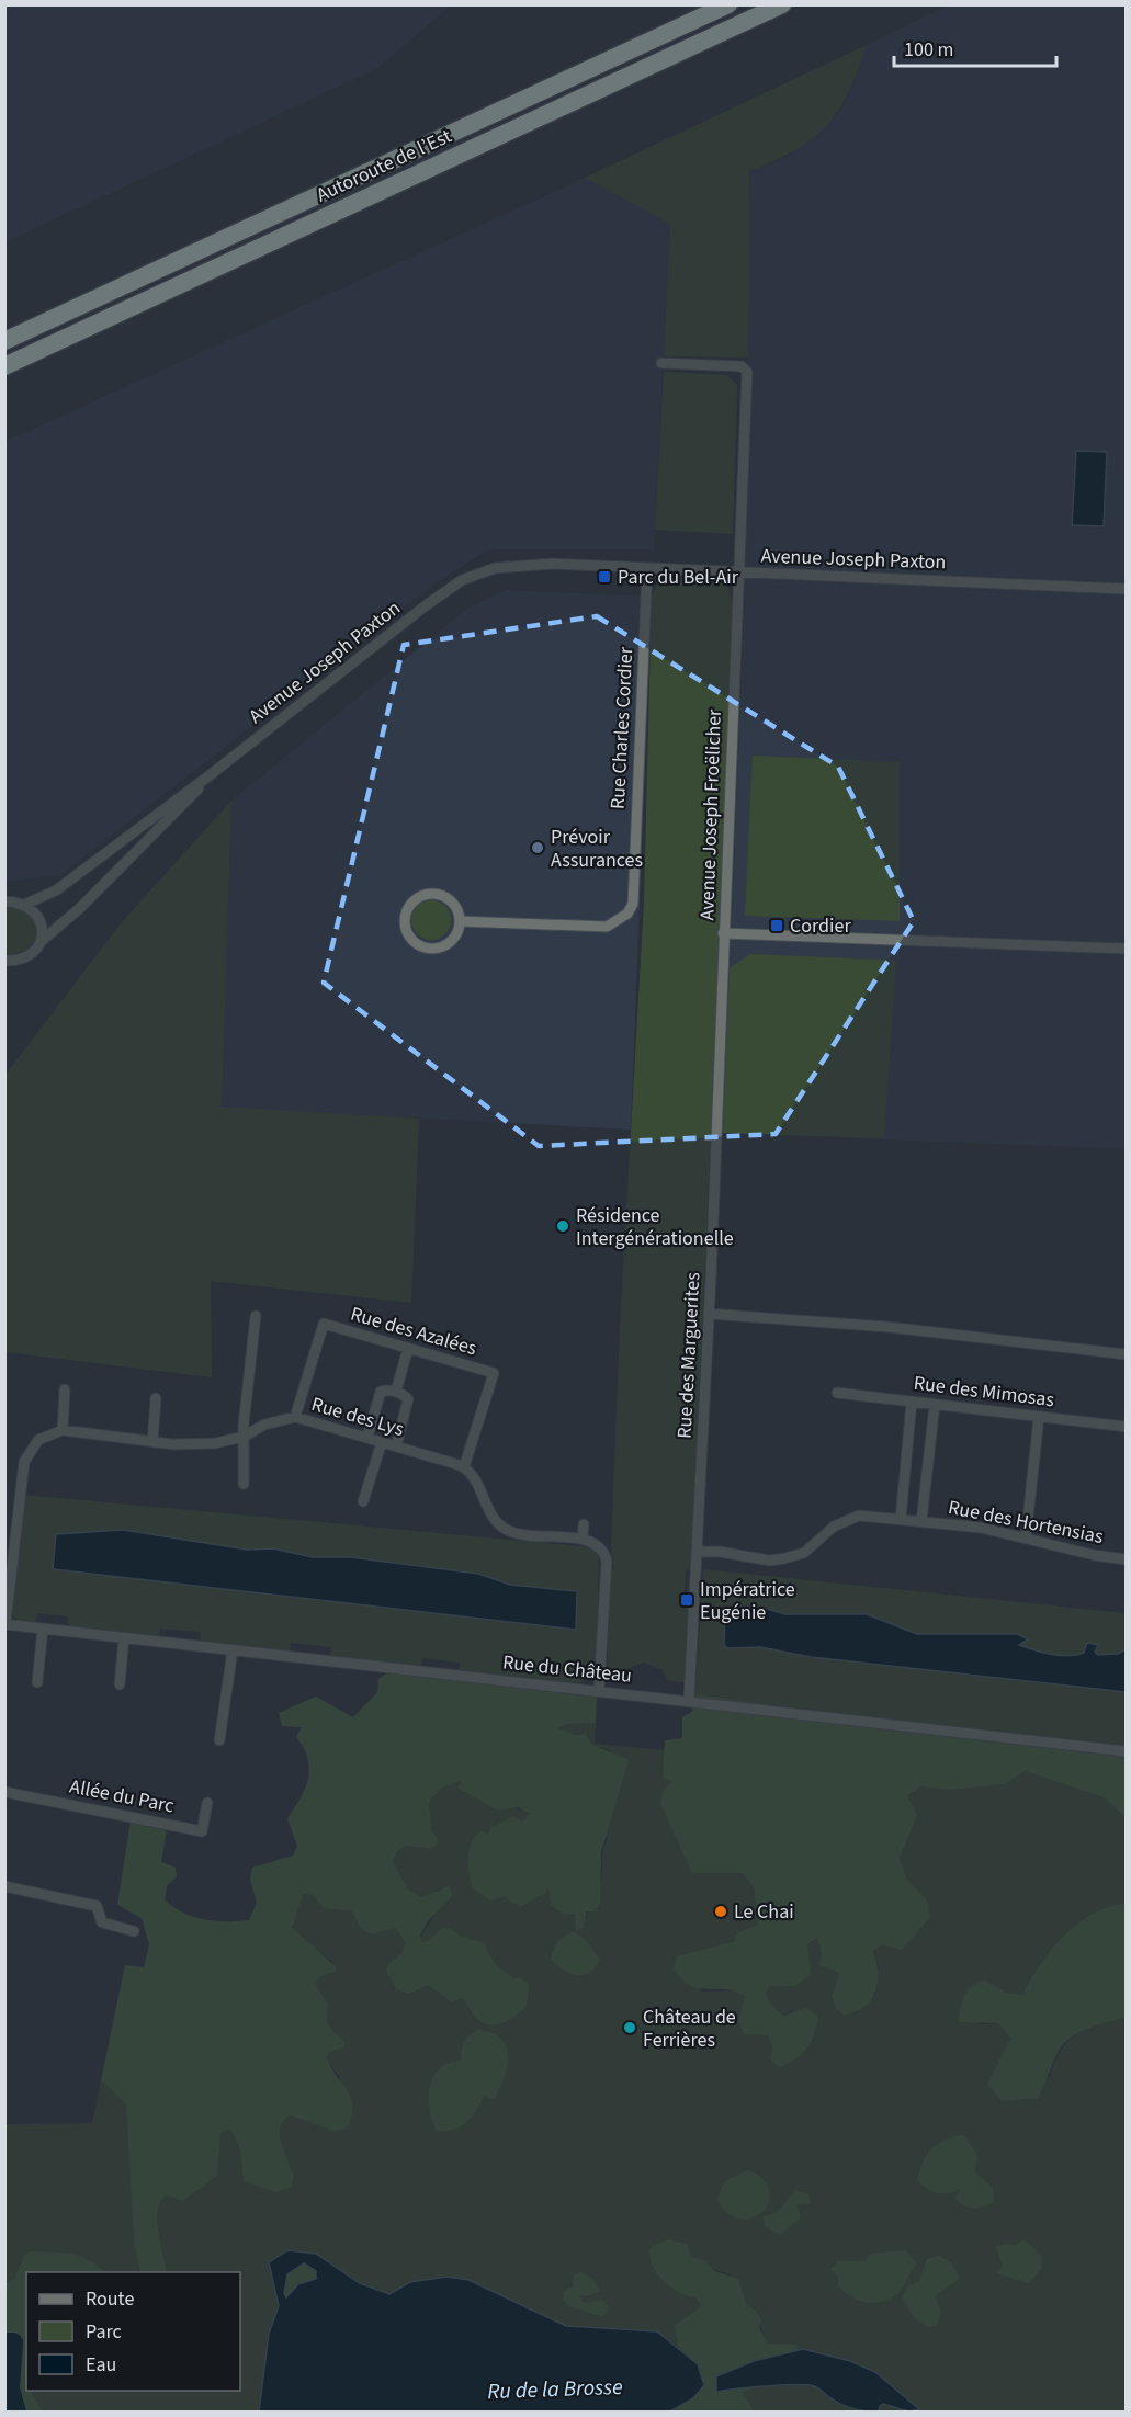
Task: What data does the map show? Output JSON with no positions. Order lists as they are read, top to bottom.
{
  "streets": {
    "highway": ["Autoroute de l’Est"],
    "street": [
      "Avenue Joseph Paxton",
      "Rue Charles Cordier",
      "Avenue Joseph Froëlicher",
      "Rue des Azalées",
      "Rue des Marguerites",
      "Rue des Mimosas",
      "Rue des Lys",
      "Rue des Hortensias",
      "Rue du Château",
      "Allée du Parc"
    ]
  },
  "crossings": [
    ["Avenue Joseph Paxton", "Rue Charles Cordier"],
    ["Avenue Joseph Paxton", "Avenue Joseph Froëlicher"],
    ["Avenue Joseph Froëlicher", "Rue des Marguerites"],
    ["Rue des Azalées", "Rue des Lys"],
    ["Rue des Marguerites", "Rue des Hortensias"],
    ["Rue des Marguerites", "Rue du Château"]
  ],
  "water": ["Ru de la Brosse"],
  "places": {
    "transit": ["Parc du Bel-Air", "Cordier", "Impératrice Eugénie"],
    "other": [
      "Prévoir Assurances",
      "Résidence Intergénérationelle",
      "Le Chai",
      "Château de Ferrières"
    ]
  },
  "legend": ["Route", "Parc", "Eau"],
  "scale_bar": "100 m"
}
